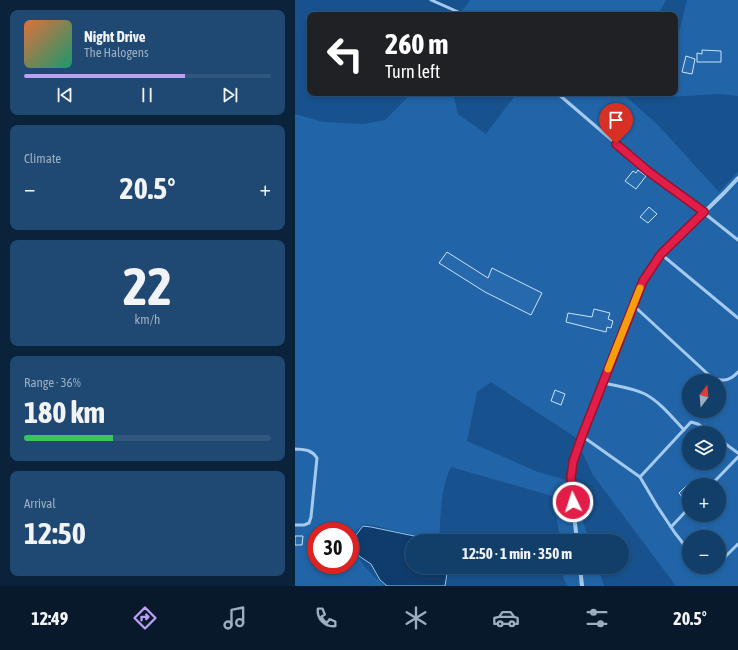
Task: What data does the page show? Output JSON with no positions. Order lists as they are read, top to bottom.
{
  "north": "top",
  "page": {
    "turn": ["260 m", "Turn left"],
    "song": ["Night Drive", "The Halogens"],
    "tile": [
      "Climate",
      ["22", "km/h"],
      ["Range · 36%", "180 km"],
      ["Arrival", "12:50"]
    ],
    "heat": ["−", "20.5°", "+"],
    "map_buttons": ["+", "−"],
    "limit": "30",
    "trip": "12:50 · 1 min · 350 m",
    "tabs": ["12:49", "20.5°"]
  }
}
